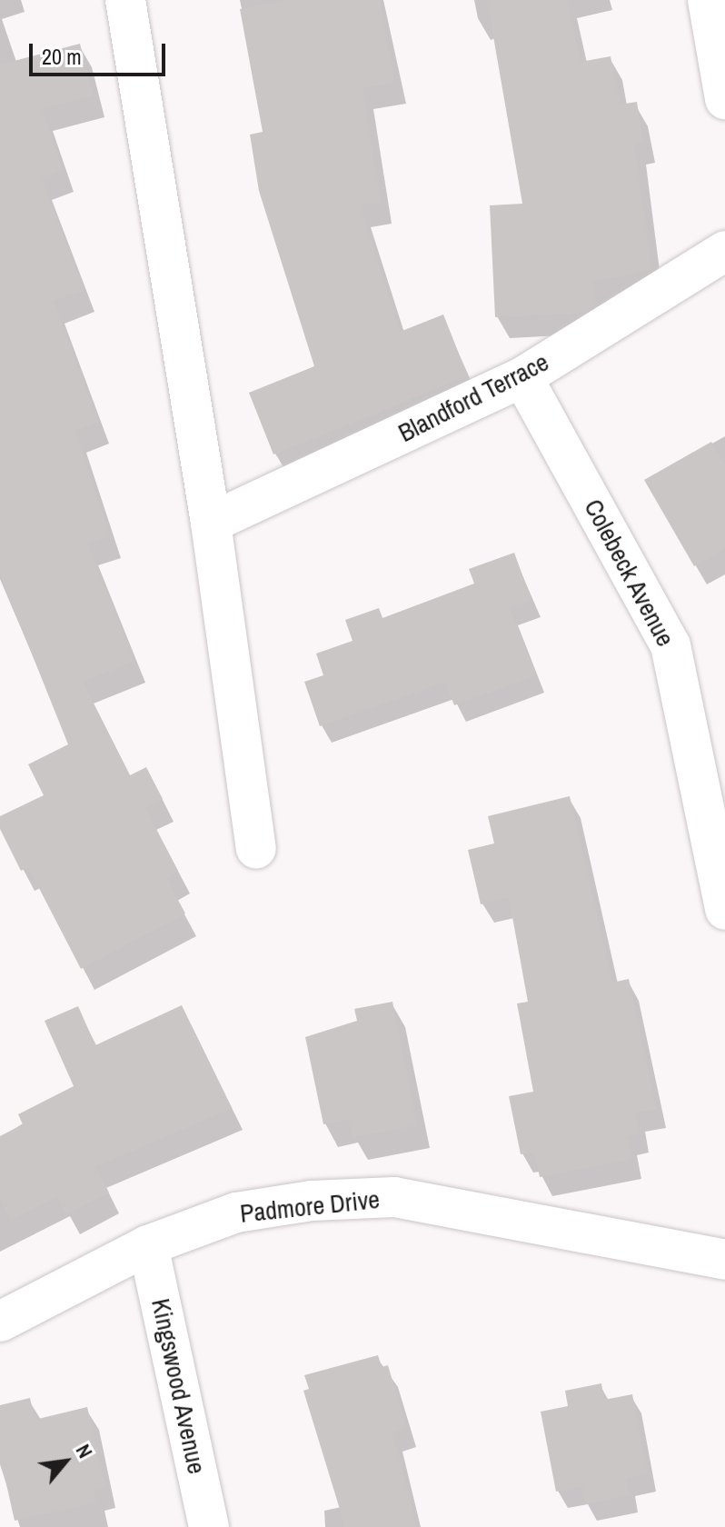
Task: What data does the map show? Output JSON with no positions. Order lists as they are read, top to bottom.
{
  "streets": {
    "street": [
      "Blandford Terrace",
      "Colebeck Avenue",
      "Padmore Drive",
      "Kingswood Avenue"
    ]
  },
  "crossings": [
    ["Blandford Terrace", "Colebeck Avenue"],
    ["Padmore Drive", "Kingswood Avenue"]
  ],
  "scale_bar": "20 m",
  "north": "top right"
}
